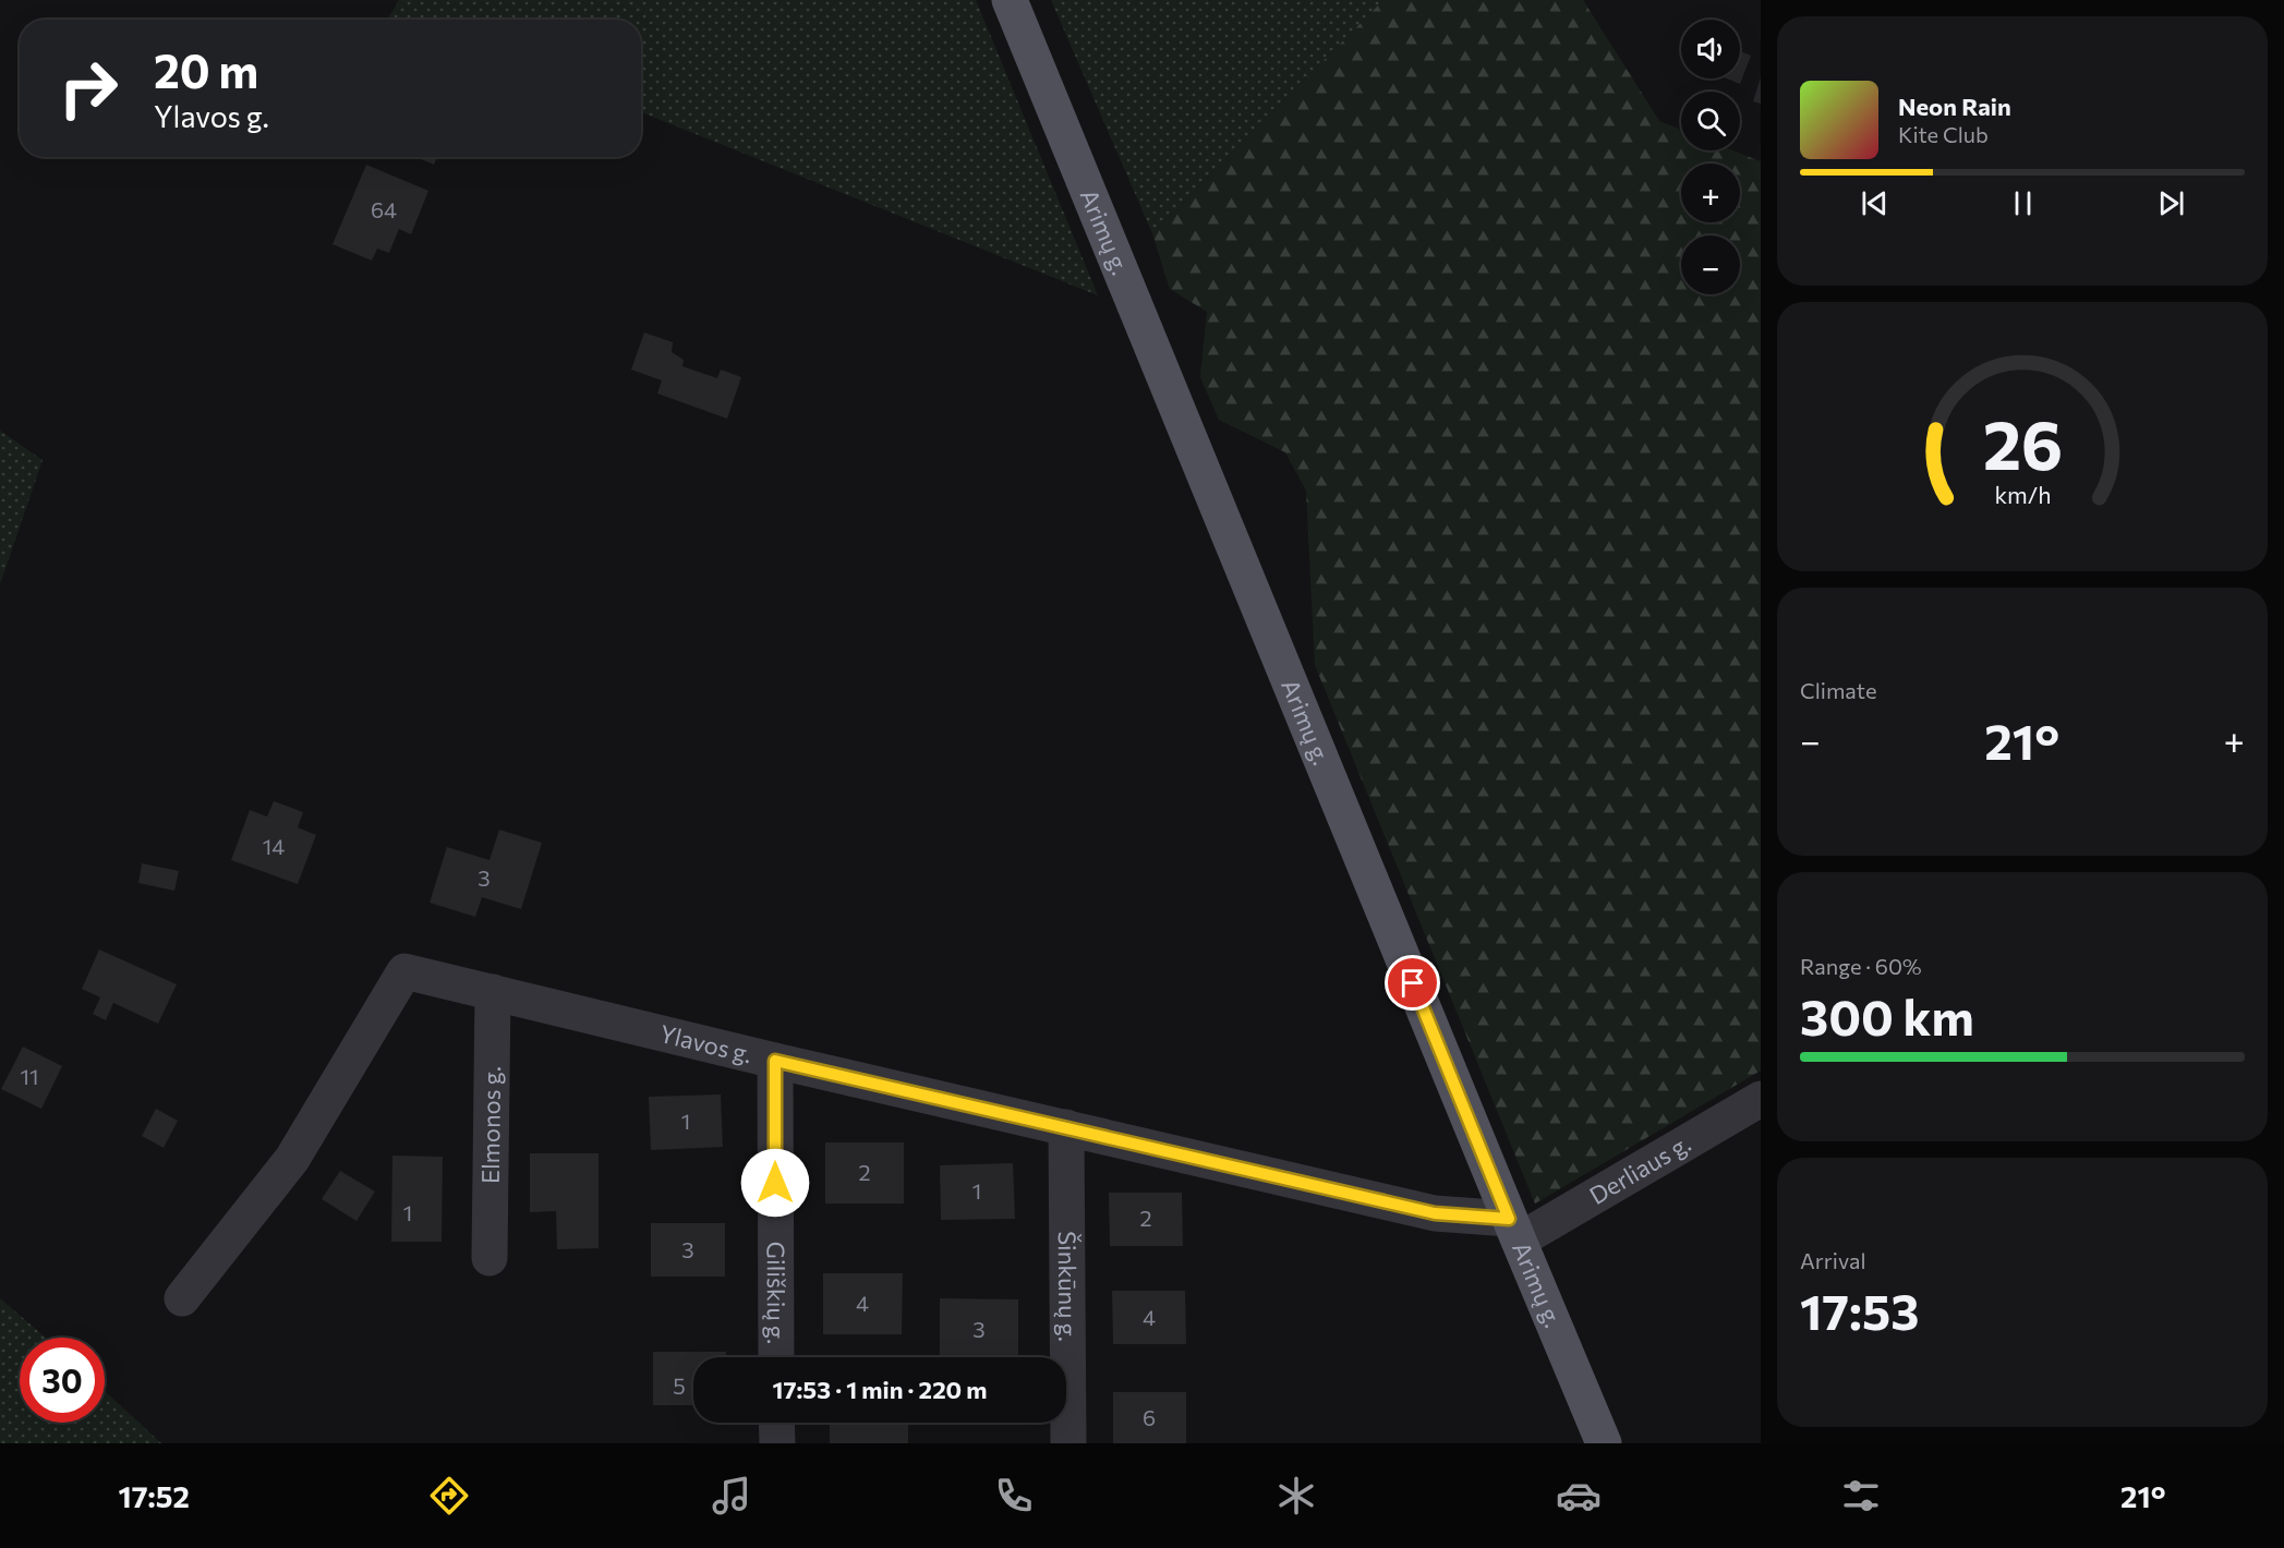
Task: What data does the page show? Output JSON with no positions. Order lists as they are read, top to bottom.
{
  "streets": {
    "main road": ["Arimų g."],
    "street": [
      "Ylavos g.",
      "Elmonos g.",
      "Derliaus g.",
      "Šinkūnų g.",
      "Giliškių g."
    ]
  },
  "crossings": [
    ["Arimų g.", "Ylavos g."],
    ["Arimų g.", "Derliaus g."],
    ["Ylavos g.", "Elmonos g."],
    ["Ylavos g.", "Derliaus g."],
    ["Ylavos g.", "Šinkūnų g."],
    ["Ylavos g.", "Giliškių g."]
  ],
  "house_numbers": [
    "64",
    "14",
    "3",
    "11",
    "1",
    "2",
    "1",
    "1",
    "2",
    "3",
    "4",
    "4",
    "3",
    "5",
    "6"
  ],
  "page": {
    "map_buttons": ["+", "−"],
    "turn": ["20 m", "Ylavos g."],
    "song": ["Neon Rain", "Kite Club"],
    "tile": [
      "Climate",
      ["Range · 60%", "300 km"],
      ["Arrival", "17:53"]
    ],
    "heat": ["−", "21°", "+"],
    "limit": "30",
    "trip": "17:53 · 1 min · 220 m",
    "tabs": ["17:52", "21°"],
    "gauge": ["26", "km/h"]
  }
}
